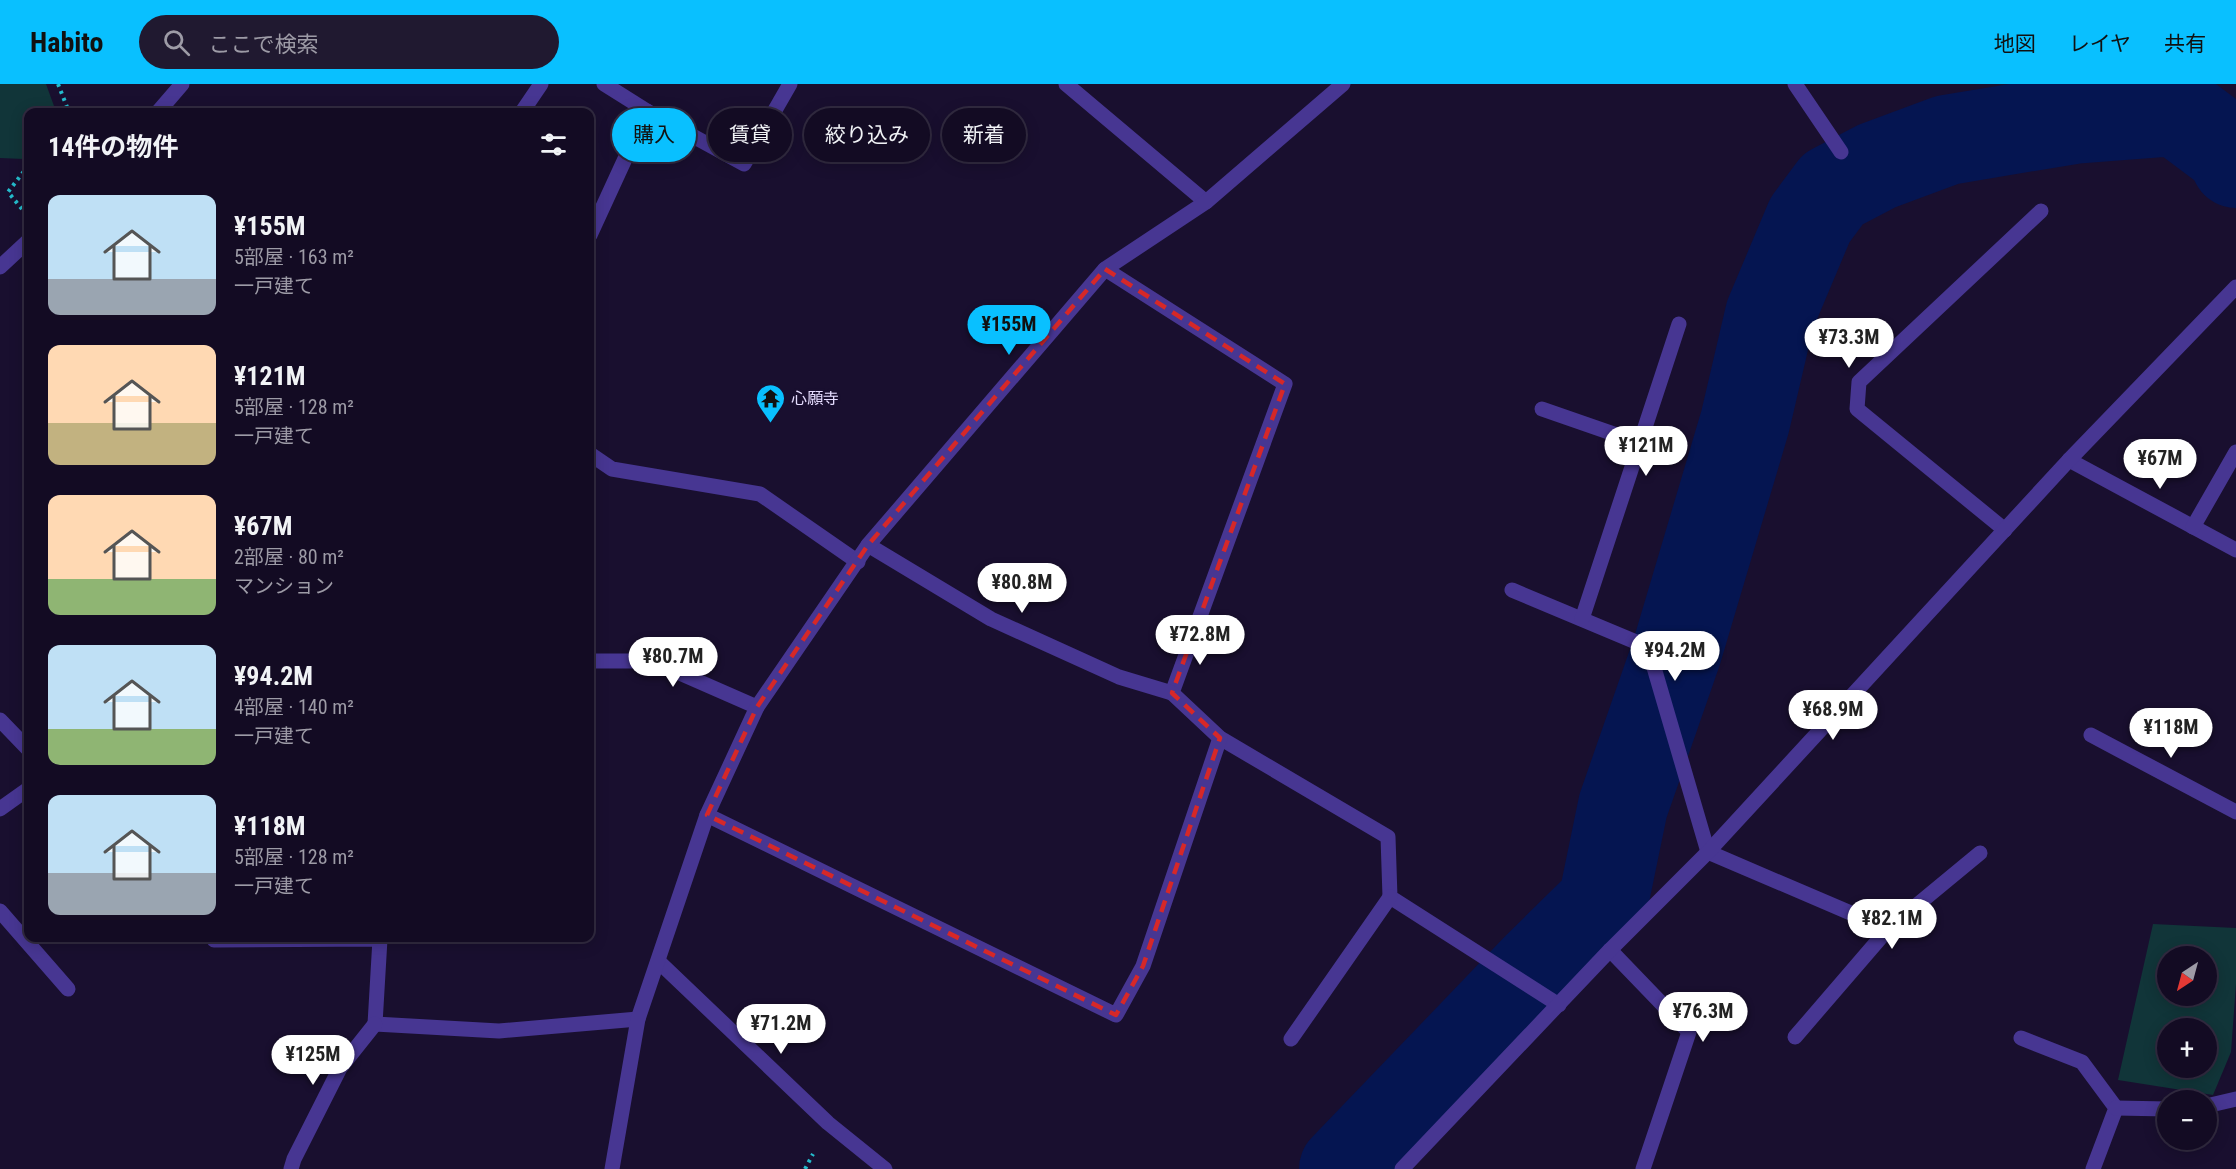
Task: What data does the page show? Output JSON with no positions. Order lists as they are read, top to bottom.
{
  "places": {
    "temple": ["心願寺"]
  },
  "north": "bottom left",
  "page": {
    "header": "Habito",
    "search": "ここで検索",
    "nav": ["地図", "レイヤ", "共有"],
    "chip": [
      "購入",
      "賃貸",
      "絞り込み",
      "新着"
    ],
    "heading": "14件の物件",
    "list": [
      {
        "name": "¥155M",
        "note": "5部屋 · 163 m² · 一戸建て"
      },
      {
        "name": "¥121M",
        "note": "5部屋 · 128 m² · 一戸建て"
      },
      {
        "name": "¥67M",
        "note": "2部屋 · 80 m² · マンション"
      },
      {
        "name": "¥94.2M",
        "note": "4部屋 · 140 m² · 一戸建て"
      },
      {
        "name": "¥118M",
        "note": "5部屋 · 128 m² · 一戸建て"
      }
    ],
    "price": [
      "¥155M",
      "¥73.3M",
      "¥121M",
      "¥67M",
      "¥80.8M",
      "¥72.8M",
      "¥94.2M",
      "¥80.7M",
      "¥68.9M",
      "¥118M",
      "¥82.1M",
      "¥76.3M",
      "¥71.2M",
      "¥125M"
    ],
    "map_buttons": ["+", "−"]
  }
}
